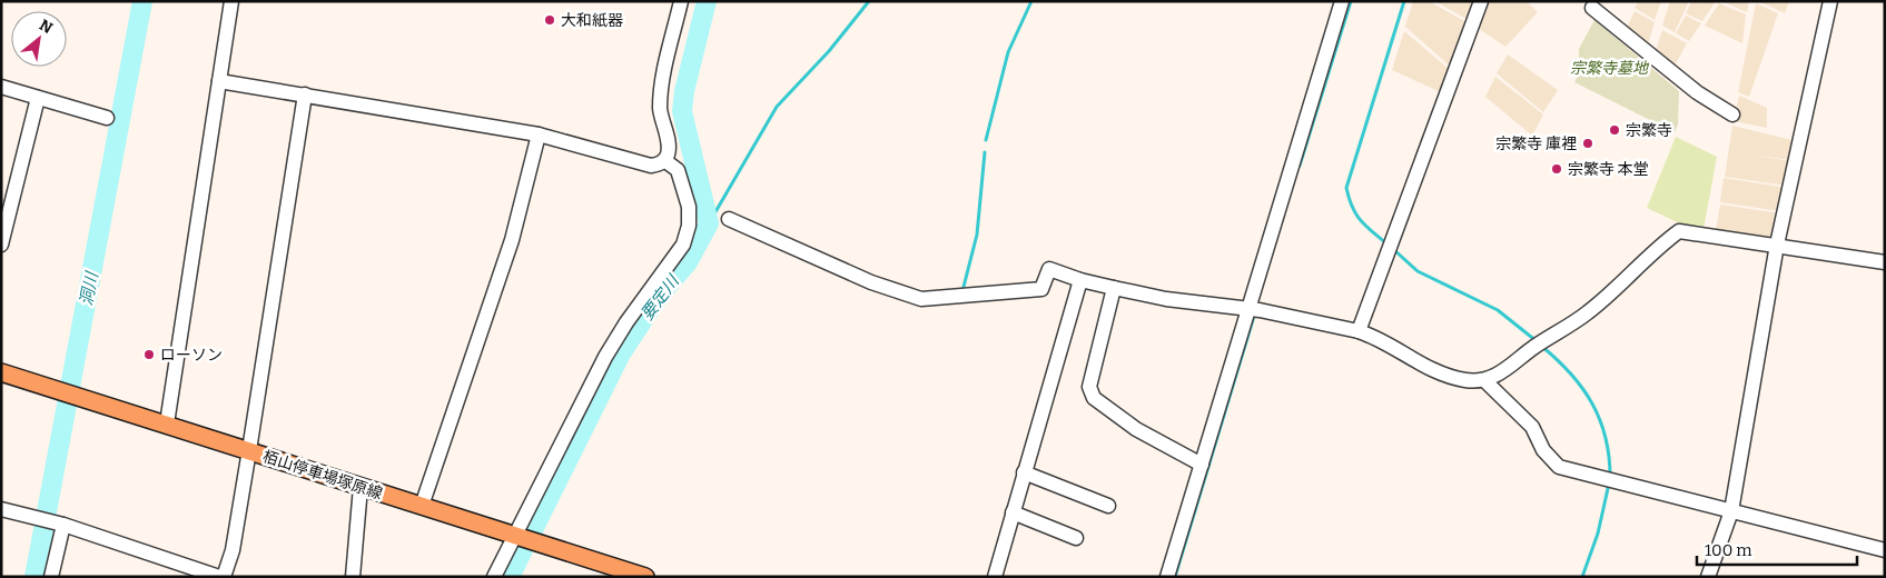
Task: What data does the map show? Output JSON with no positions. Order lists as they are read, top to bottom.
{
  "streets": {
    "main road": ["栢山停車場塚原線"]
  },
  "water": ["洞川", "要定川"],
  "parks": ["宗繁寺墓地"],
  "places": [
    "大和紙器",
    "宗繁寺",
    "宗繁寺 庫裡",
    "宗繁寺 本堂",
    "ローソン"
  ],
  "scale_bar": "100 m",
  "north": "top right"
}
